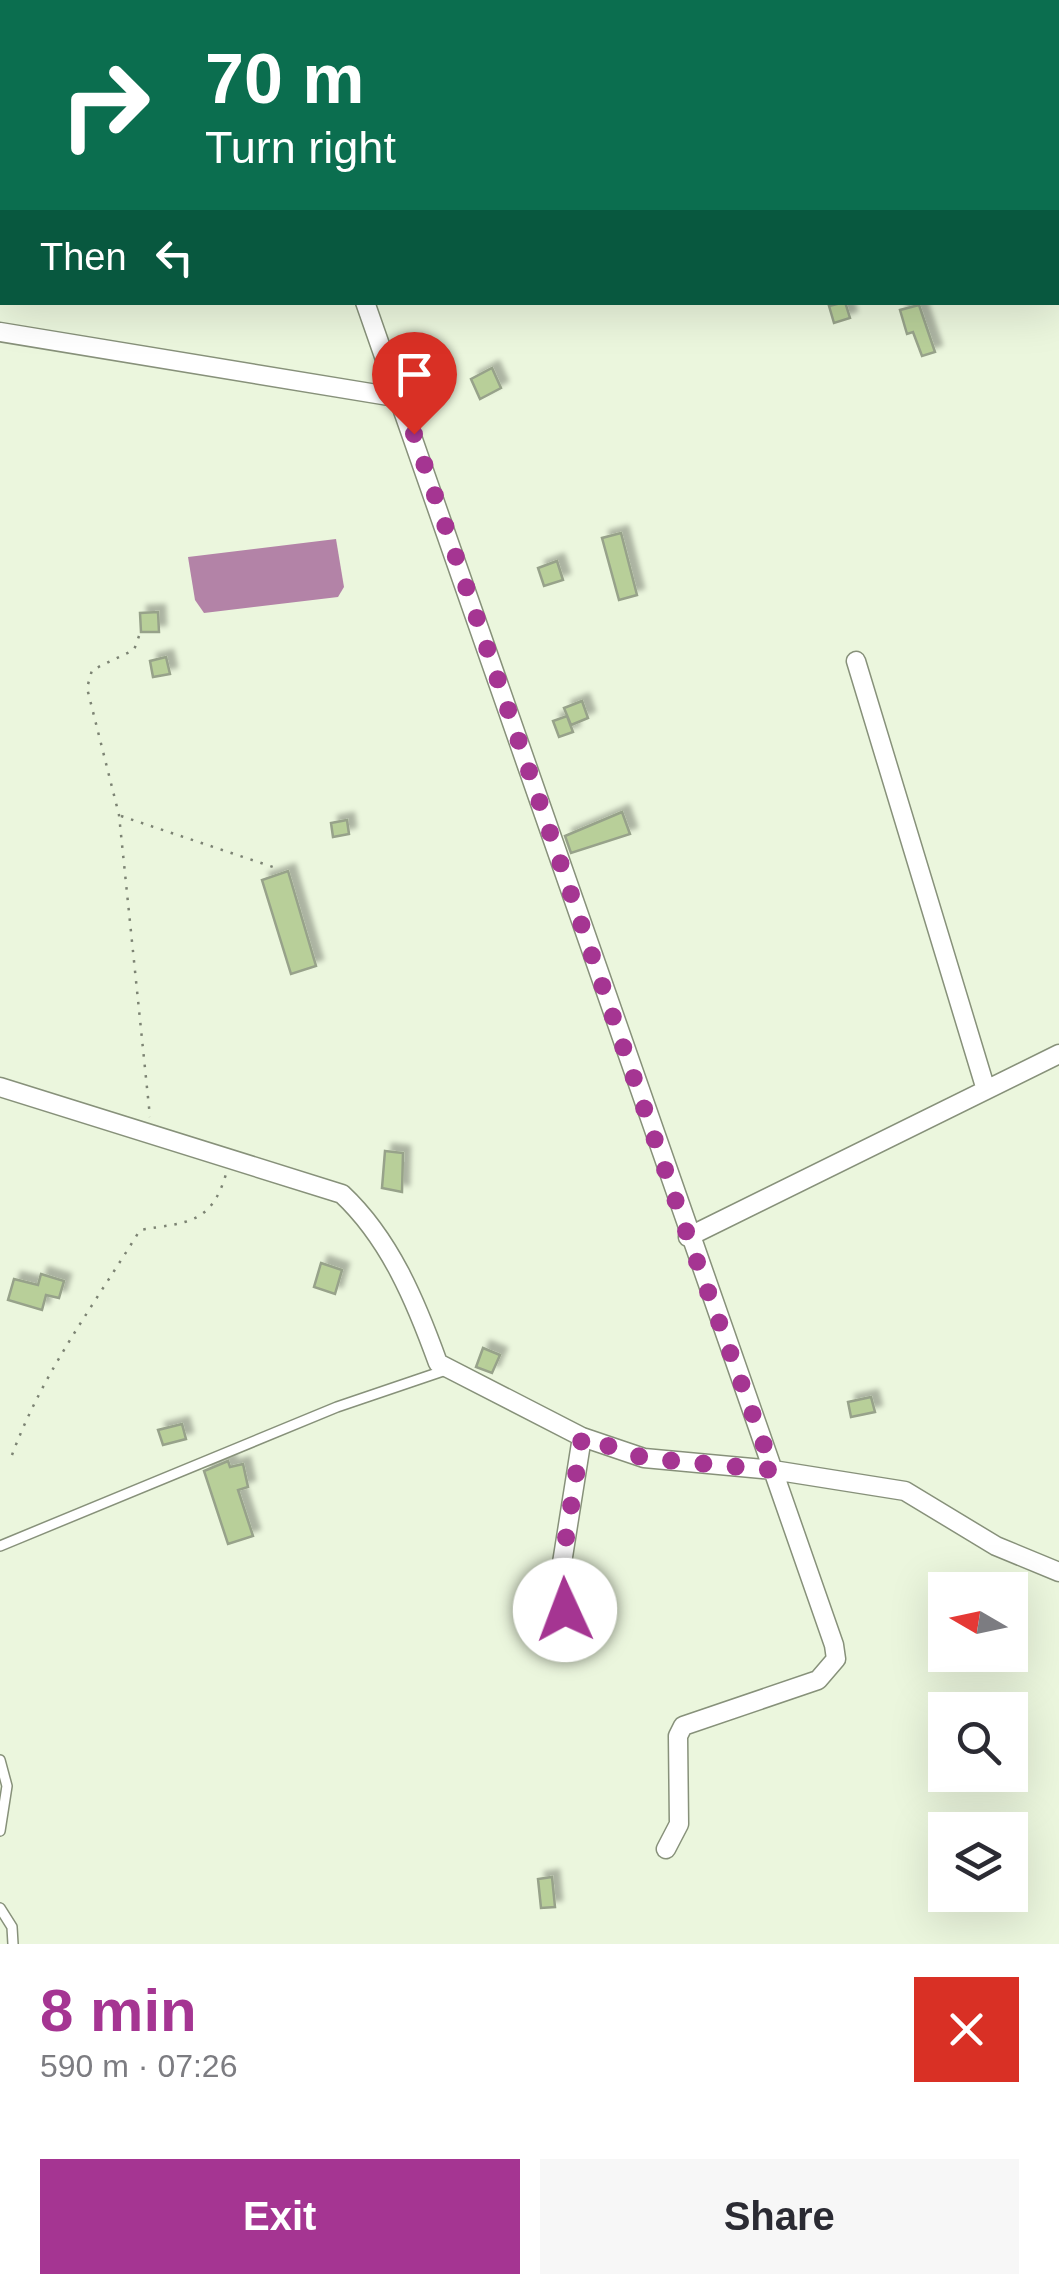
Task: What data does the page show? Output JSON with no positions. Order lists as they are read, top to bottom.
{
  "north": "left",
  "page": {
    "turn": ["70 m", "Turn right"],
    "then": "Then",
    "heading": ["8 min", "590 m · 07:26"],
    "buttons": ["Exit", "Share"]
  }
}
